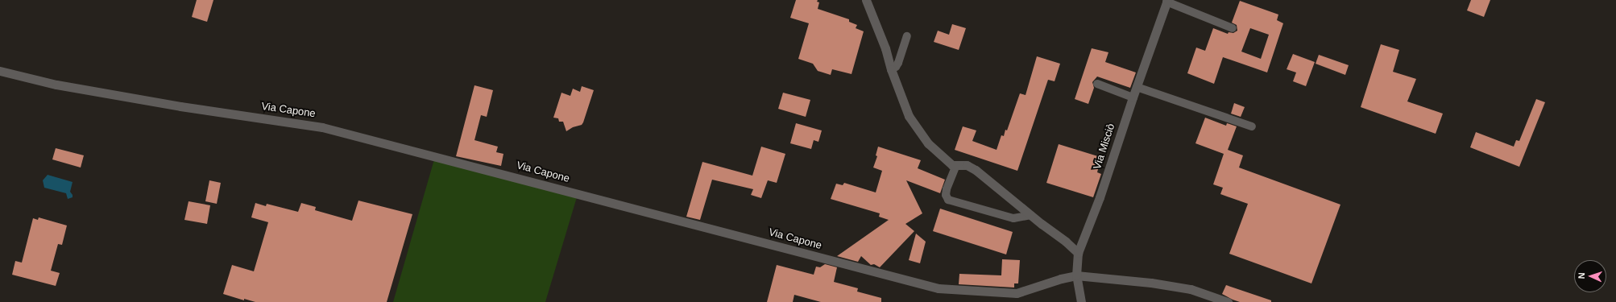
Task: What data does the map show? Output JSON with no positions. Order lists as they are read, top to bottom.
{
  "streets": {
    "street": ["Via Capone", "Via Misciò"]
  },
  "crossings": [
    ["Via Capone", "Via Misciò"]
  ],
  "north": "left"
}
